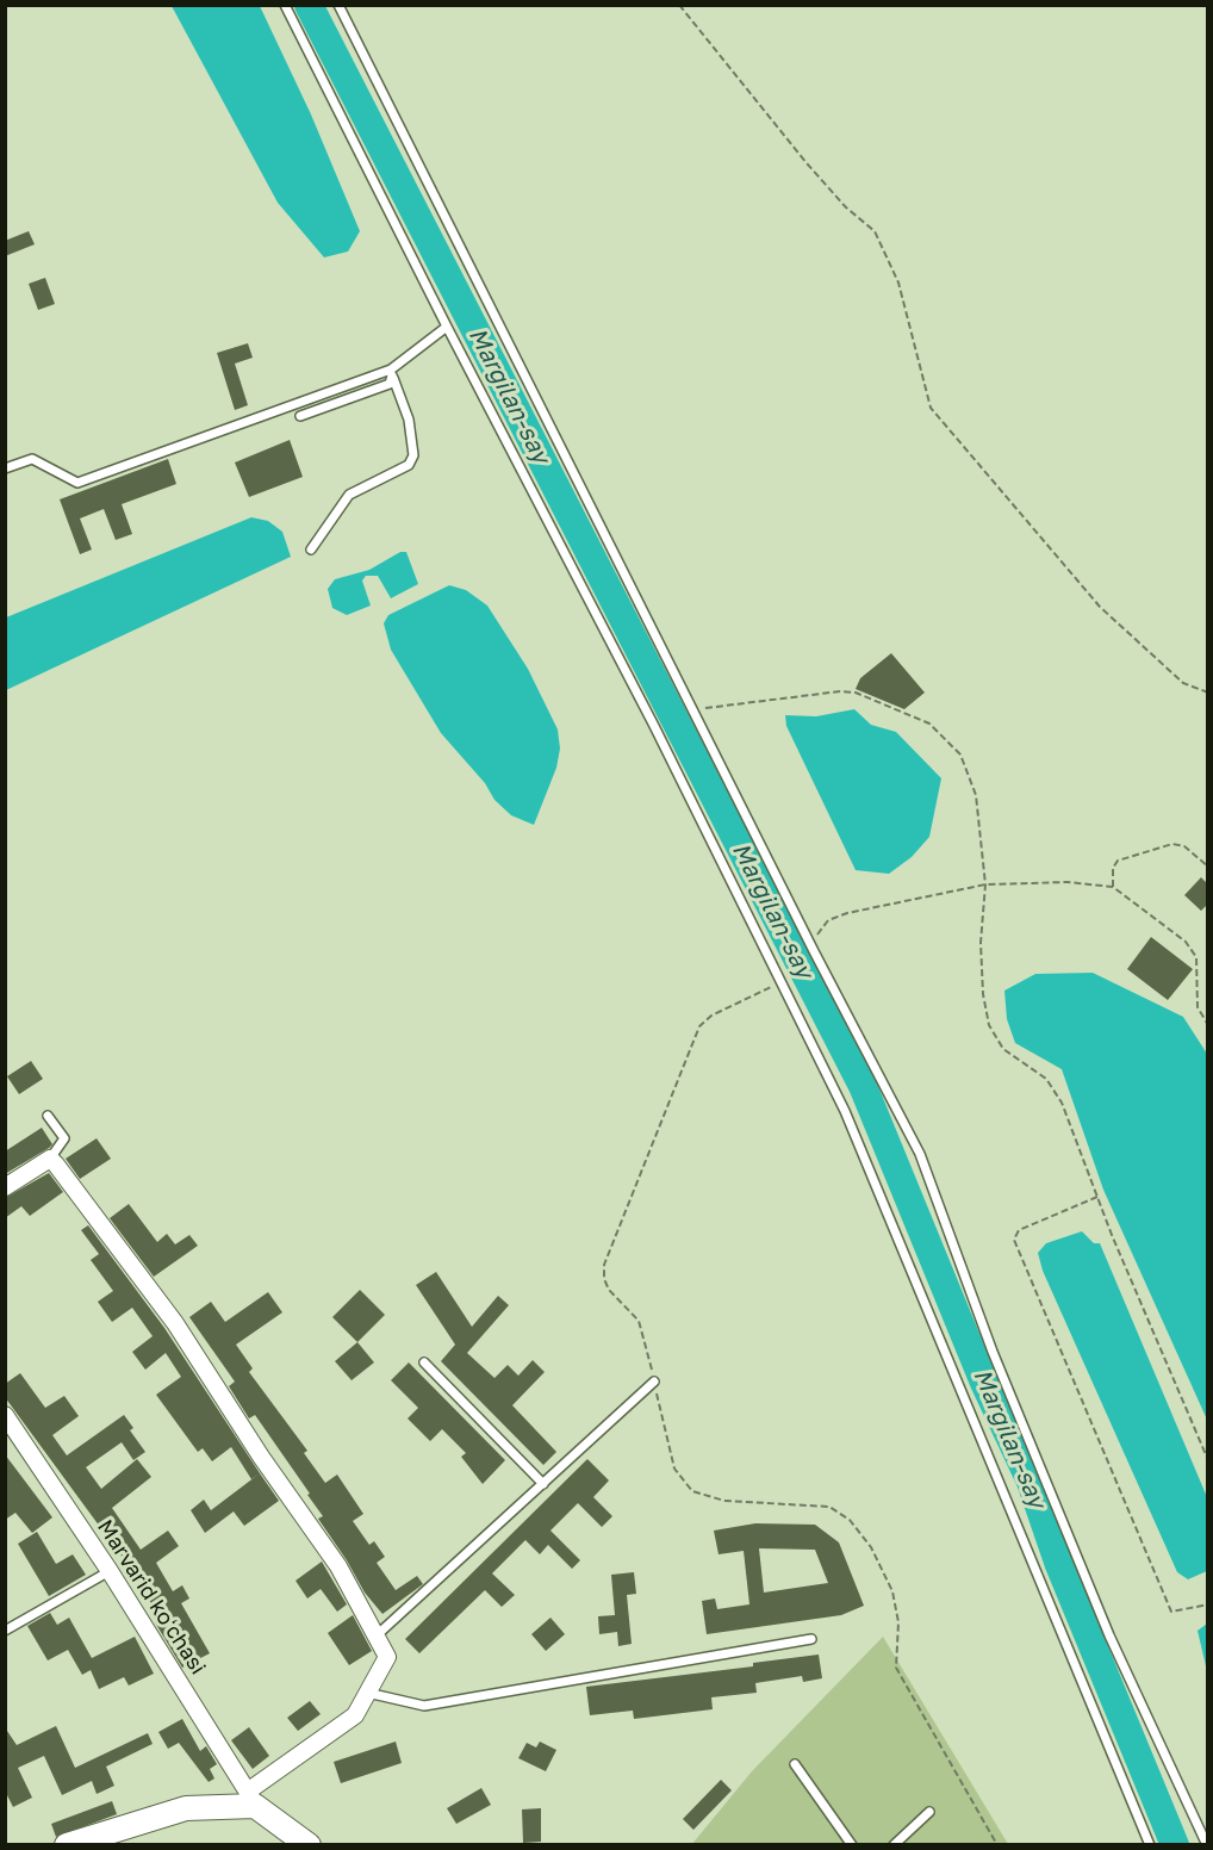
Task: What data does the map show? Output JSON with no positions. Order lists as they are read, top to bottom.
{
  "streets": {
    "street": ["Marvarid koʻchasi"]
  },
  "water": ["Margilan-say"]
}
